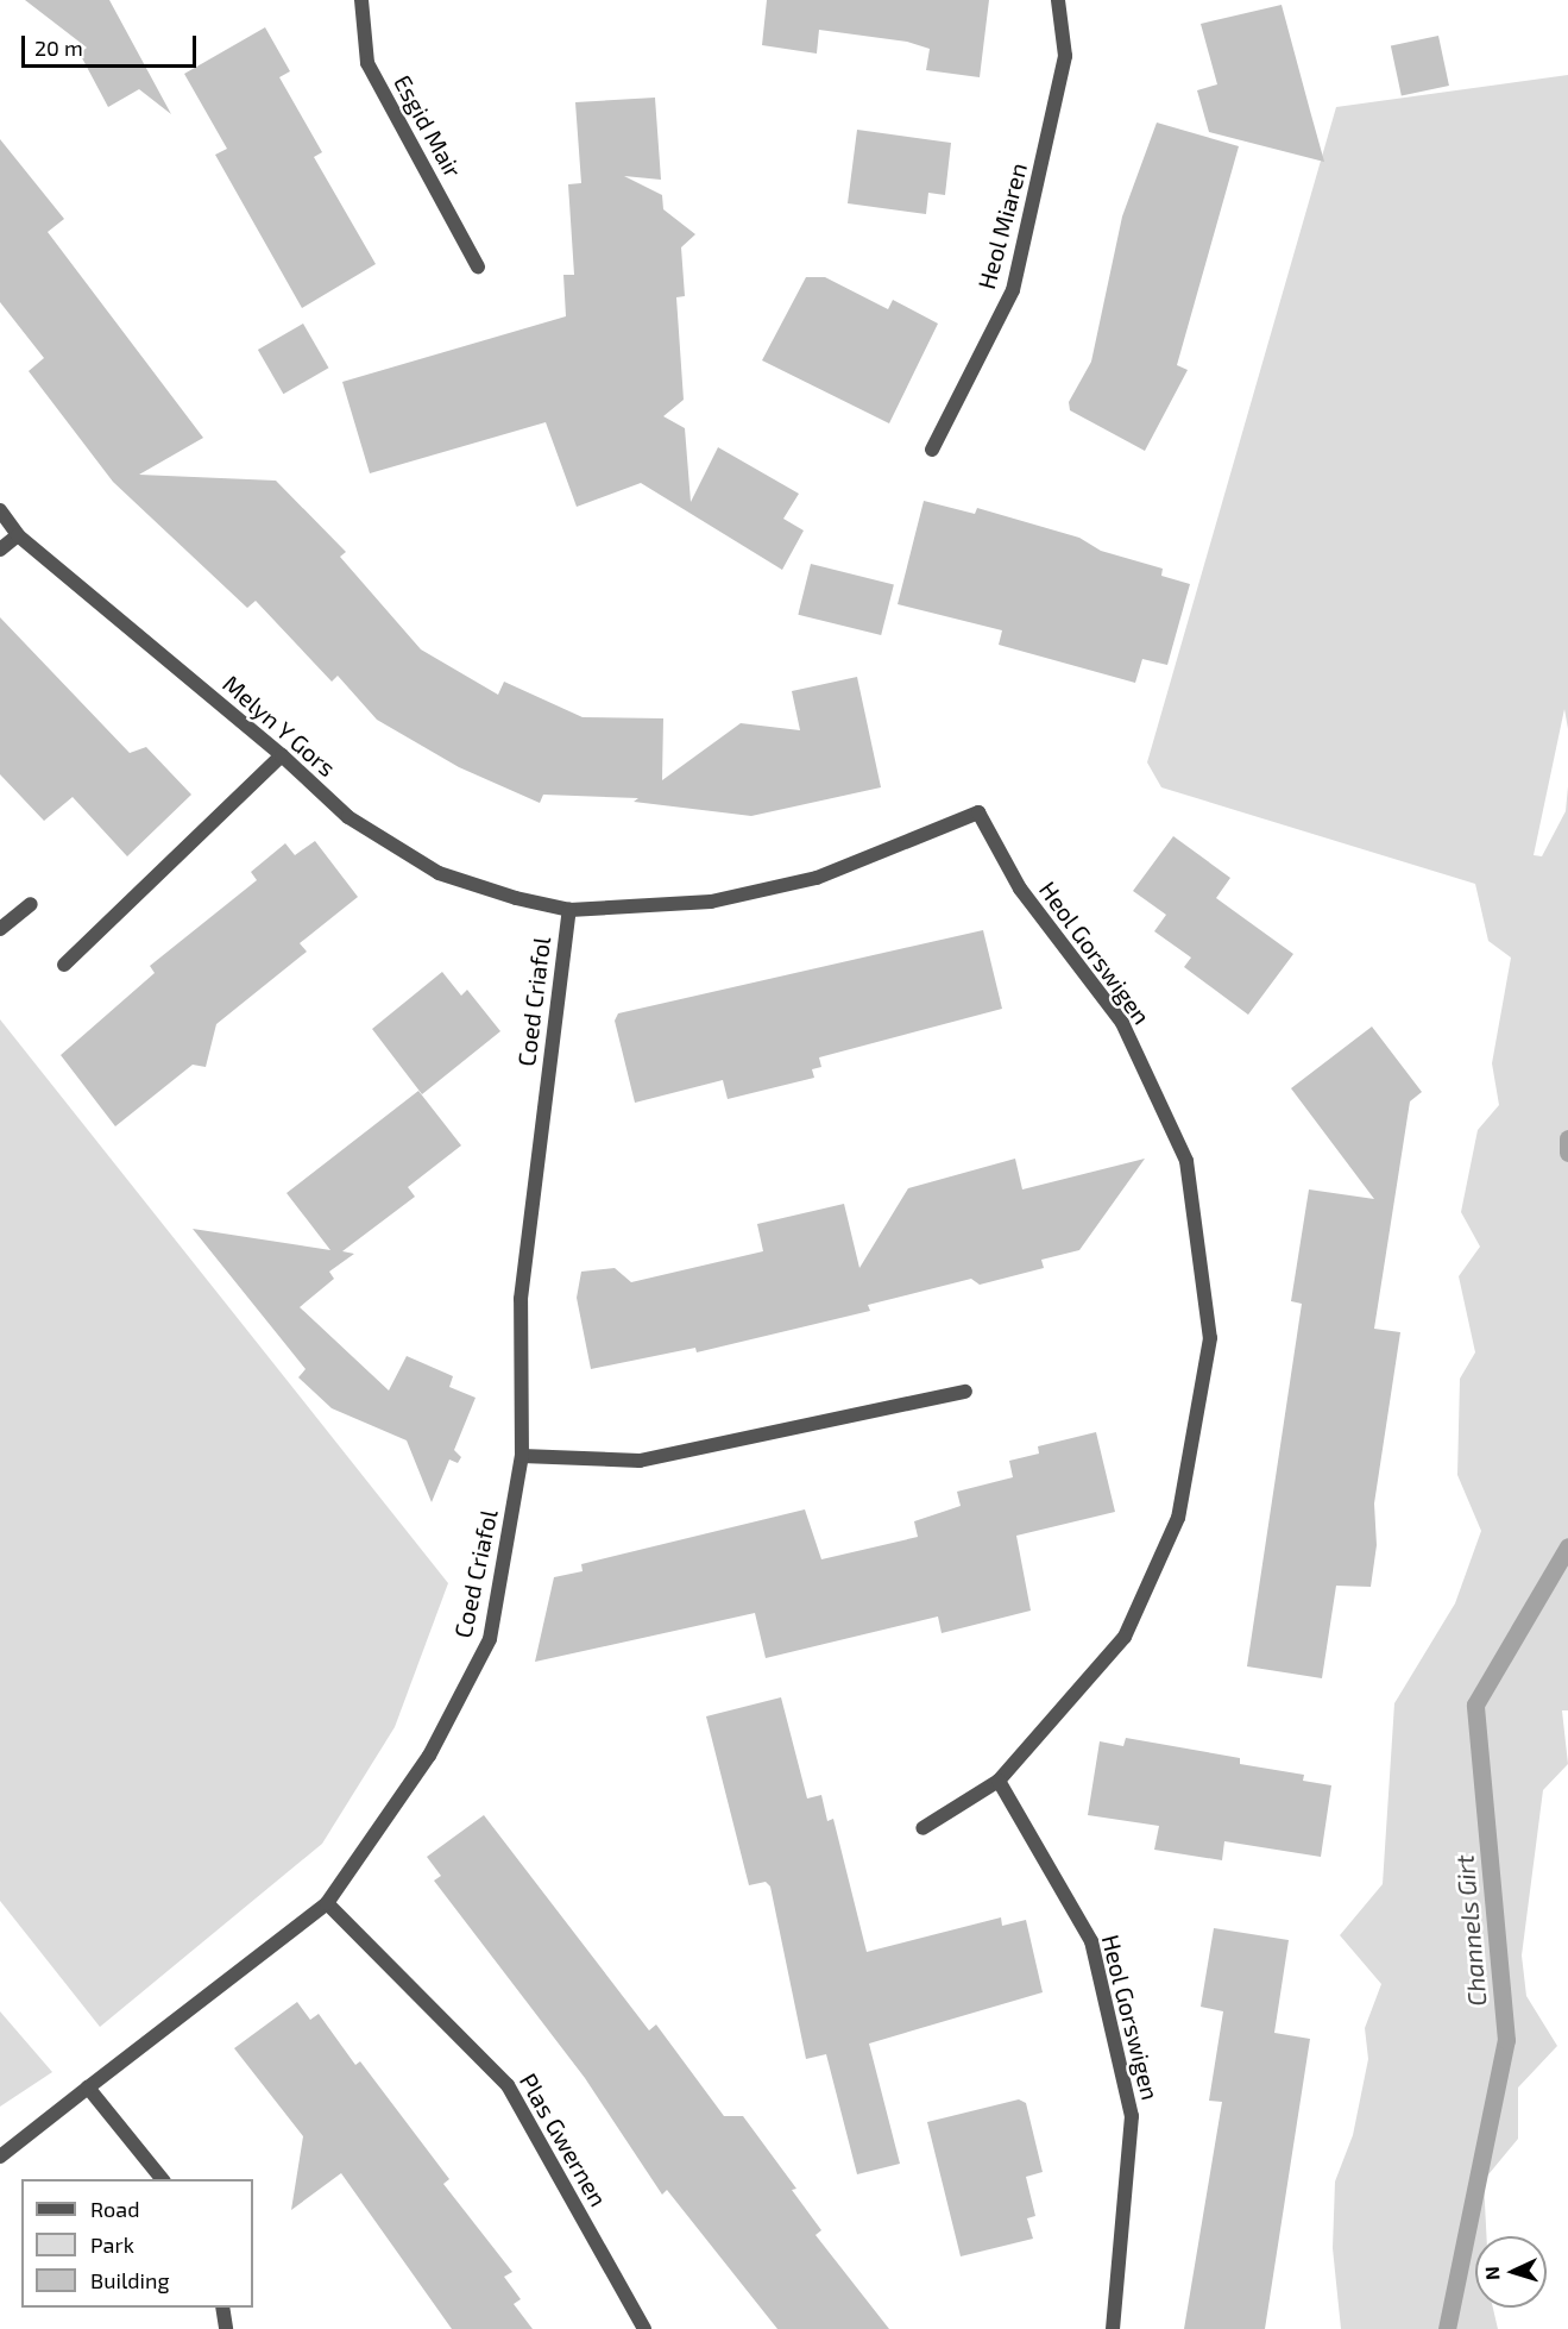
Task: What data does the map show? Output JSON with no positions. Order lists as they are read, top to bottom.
{
  "streets": {
    "street": [
      "Esgid Mair",
      "Heol Miaren",
      "Melyn Y Gors",
      "Heol Gorswigen",
      "Coed Criafol",
      "Plas Gwernen"
    ]
  },
  "crossings": [
    ["Melyn Y Gors", "Heol Gorswigen"],
    ["Melyn Y Gors", "Coed Criafol"],
    ["Heol Gorswigen", "Coed Criafol"],
    ["Coed Criafol", "Plas Gwernen"]
  ],
  "water": ["Channels Girt"],
  "legend": ["Road", "Park", "Building"],
  "scale_bar": "20 m",
  "north": "left"
}
